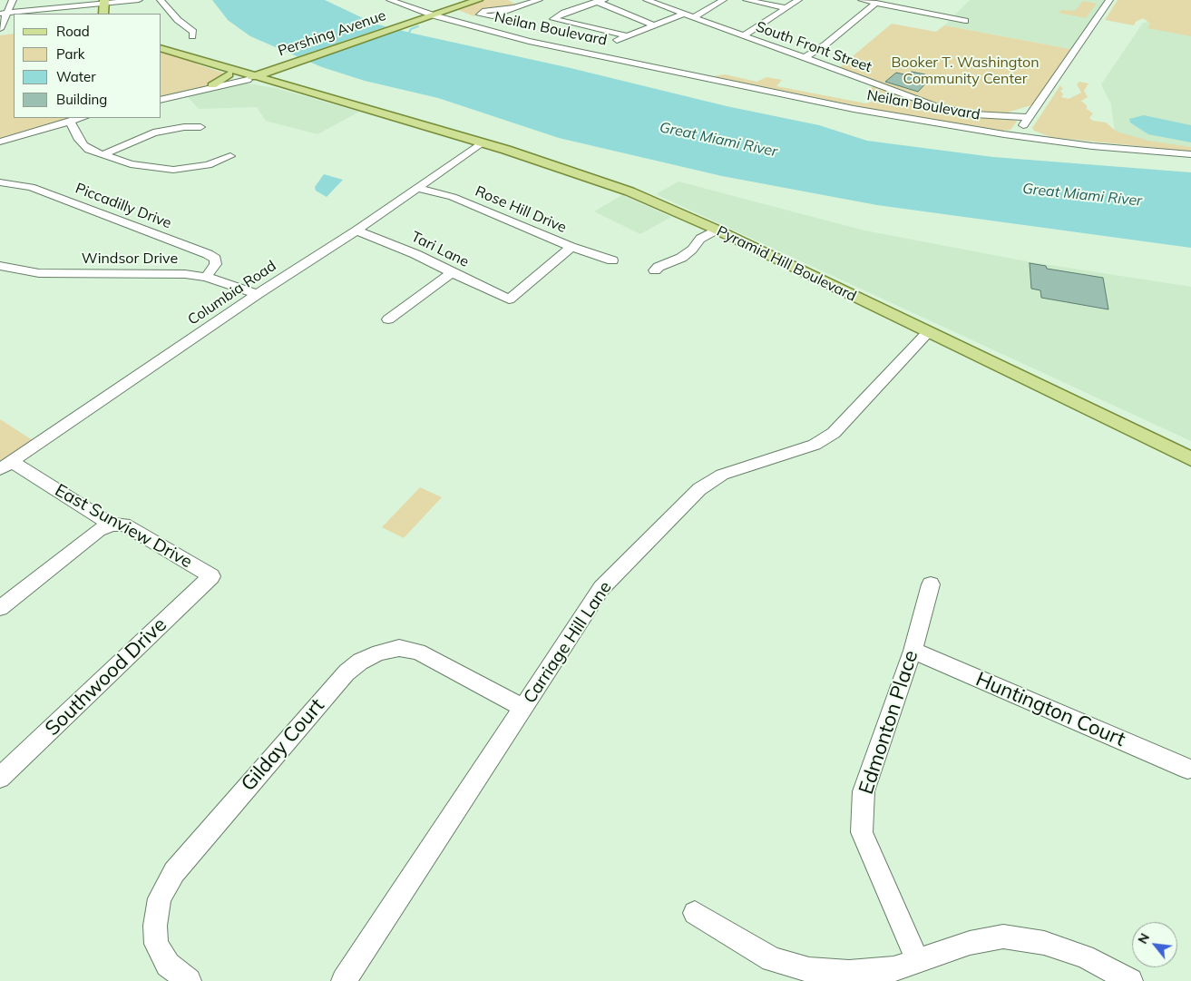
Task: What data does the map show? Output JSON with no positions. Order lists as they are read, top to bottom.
{
  "streets": {
    "main road": ["Pershing Avenue", "Pyramid Hill Boulevard"],
    "street": [
      "Neilan Boulevard",
      "South Front Street",
      "Piccadilly Drive",
      "Rose Hill Drive",
      "Tari Lane",
      "Windsor Drive",
      "Columbia Road",
      "East Sunview Drive",
      "Carriage Hill Lane",
      "Southwood Drive",
      "Huntington Court",
      "Edmonton Place",
      "Gilday Court"
    ]
  },
  "crossings": [
    ["Neilan Boulevard", "Pershing Avenue"],
    ["Pershing Avenue", "Pyramid Hill Boulevard"],
    ["Piccadilly Drive", "Windsor Drive"],
    ["Rose Hill Drive", "Tari Lane"],
    ["Rose Hill Drive", "Columbia Road"],
    ["Tari Lane", "Columbia Road"],
    ["Windsor Drive", "Columbia Road"],
    ["Pyramid Hill Boulevard", "Columbia Road"],
    ["Pyramid Hill Boulevard", "Carriage Hill Lane"],
    ["Columbia Road", "East Sunview Drive"],
    ["East Sunview Drive", "Southwood Drive"],
    ["Carriage Hill Lane", "Gilday Court"],
    ["Huntington Court", "Edmonton Place"]
  ],
  "water": ["Great Miami River"],
  "parks": ["Booker T. Washington Community Center"],
  "legend": [
    "Road",
    "Park",
    "Water",
    "Building"
  ],
  "north": "top left"
}
